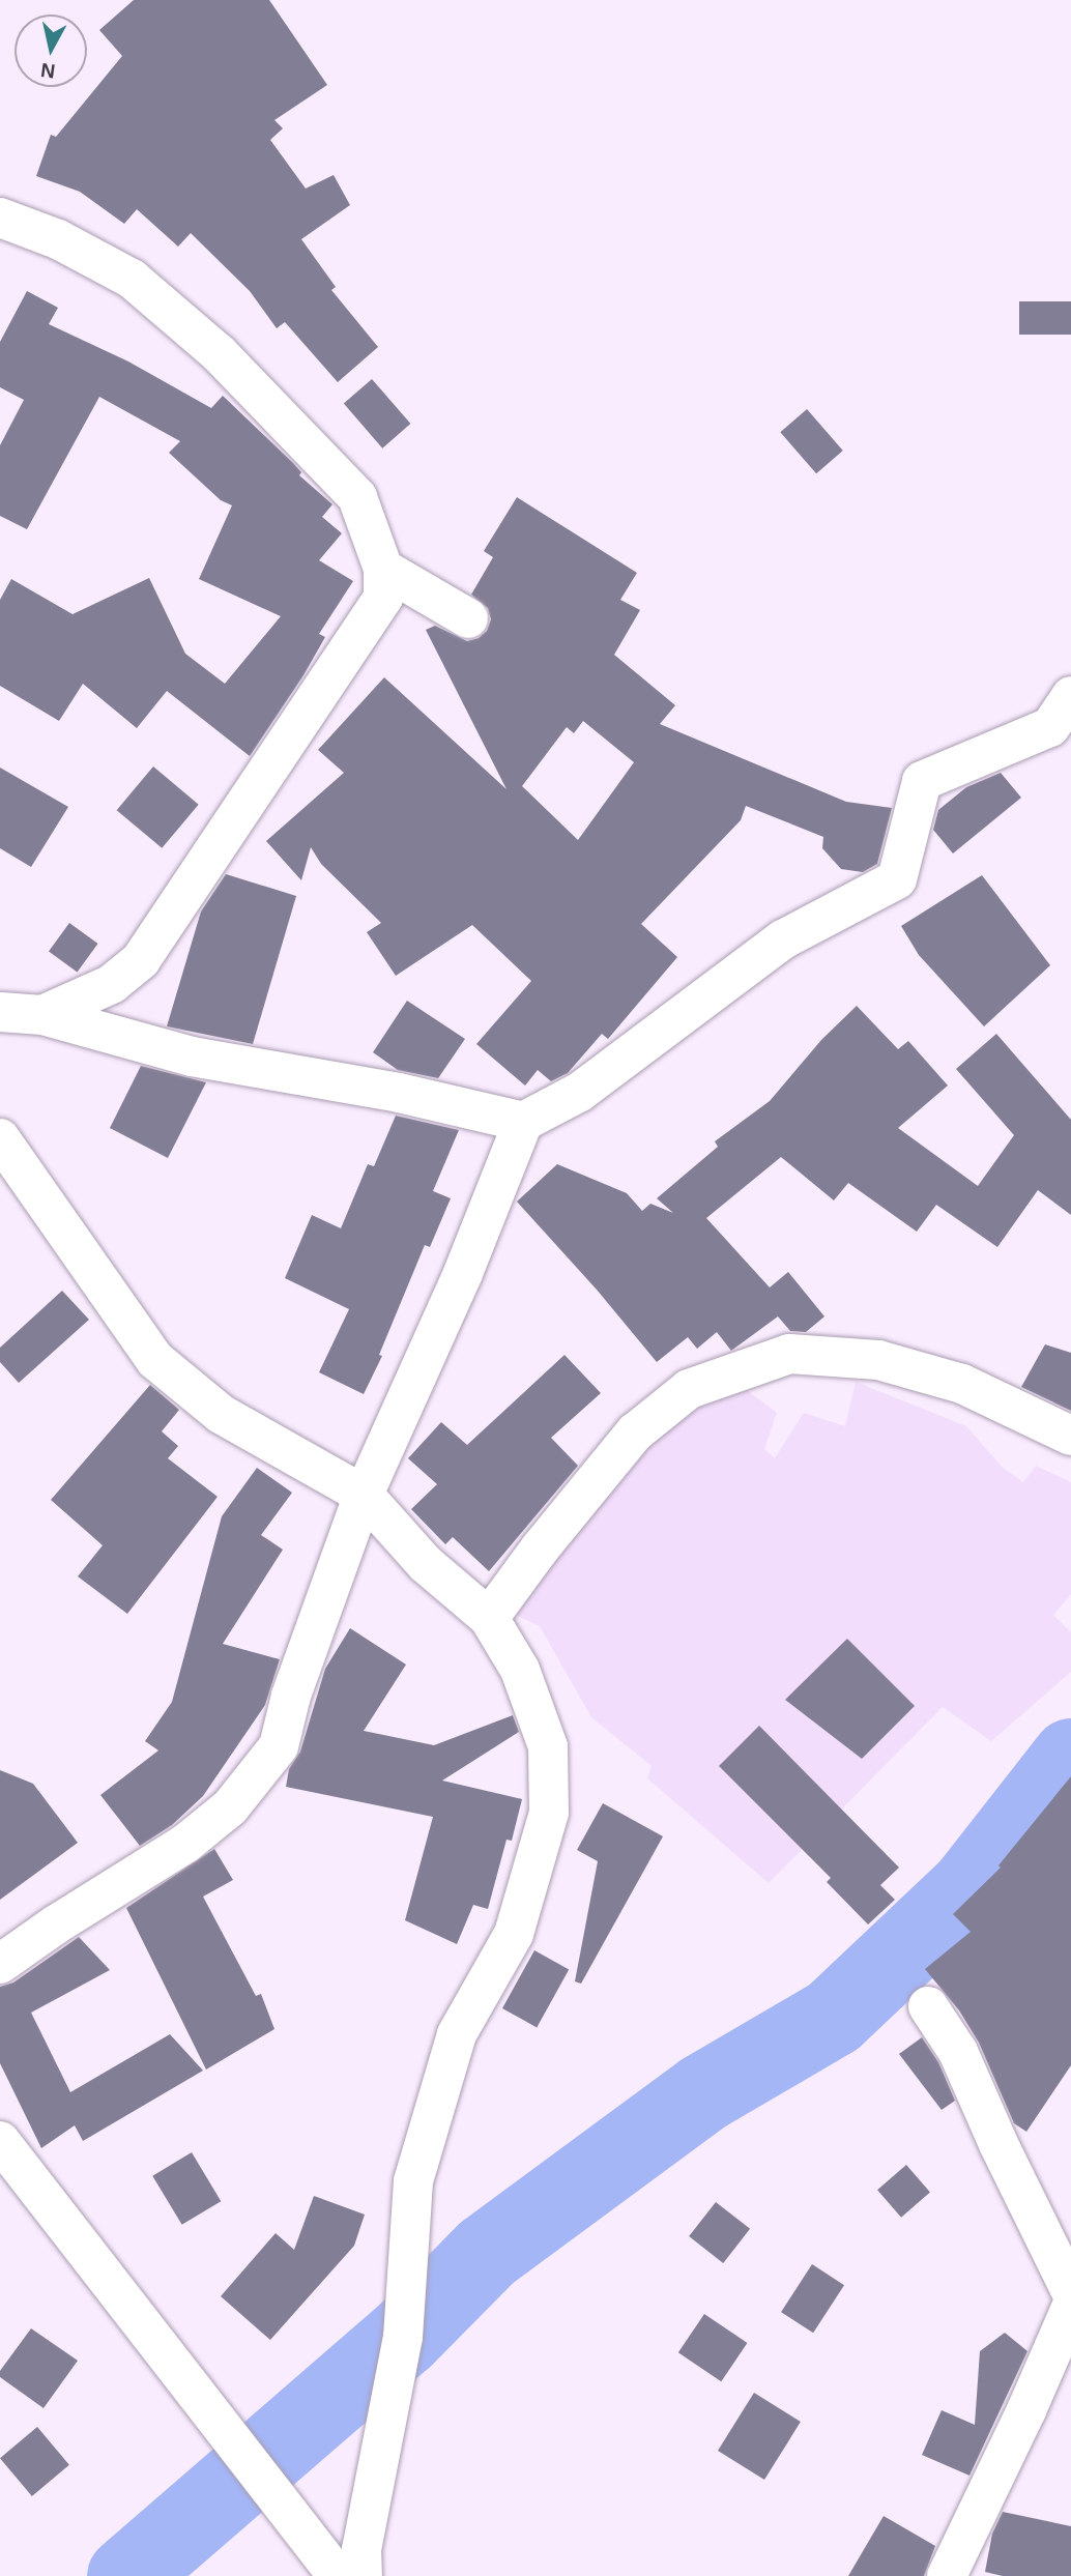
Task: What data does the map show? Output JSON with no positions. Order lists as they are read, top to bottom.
{
  "north": "bottom"
}
